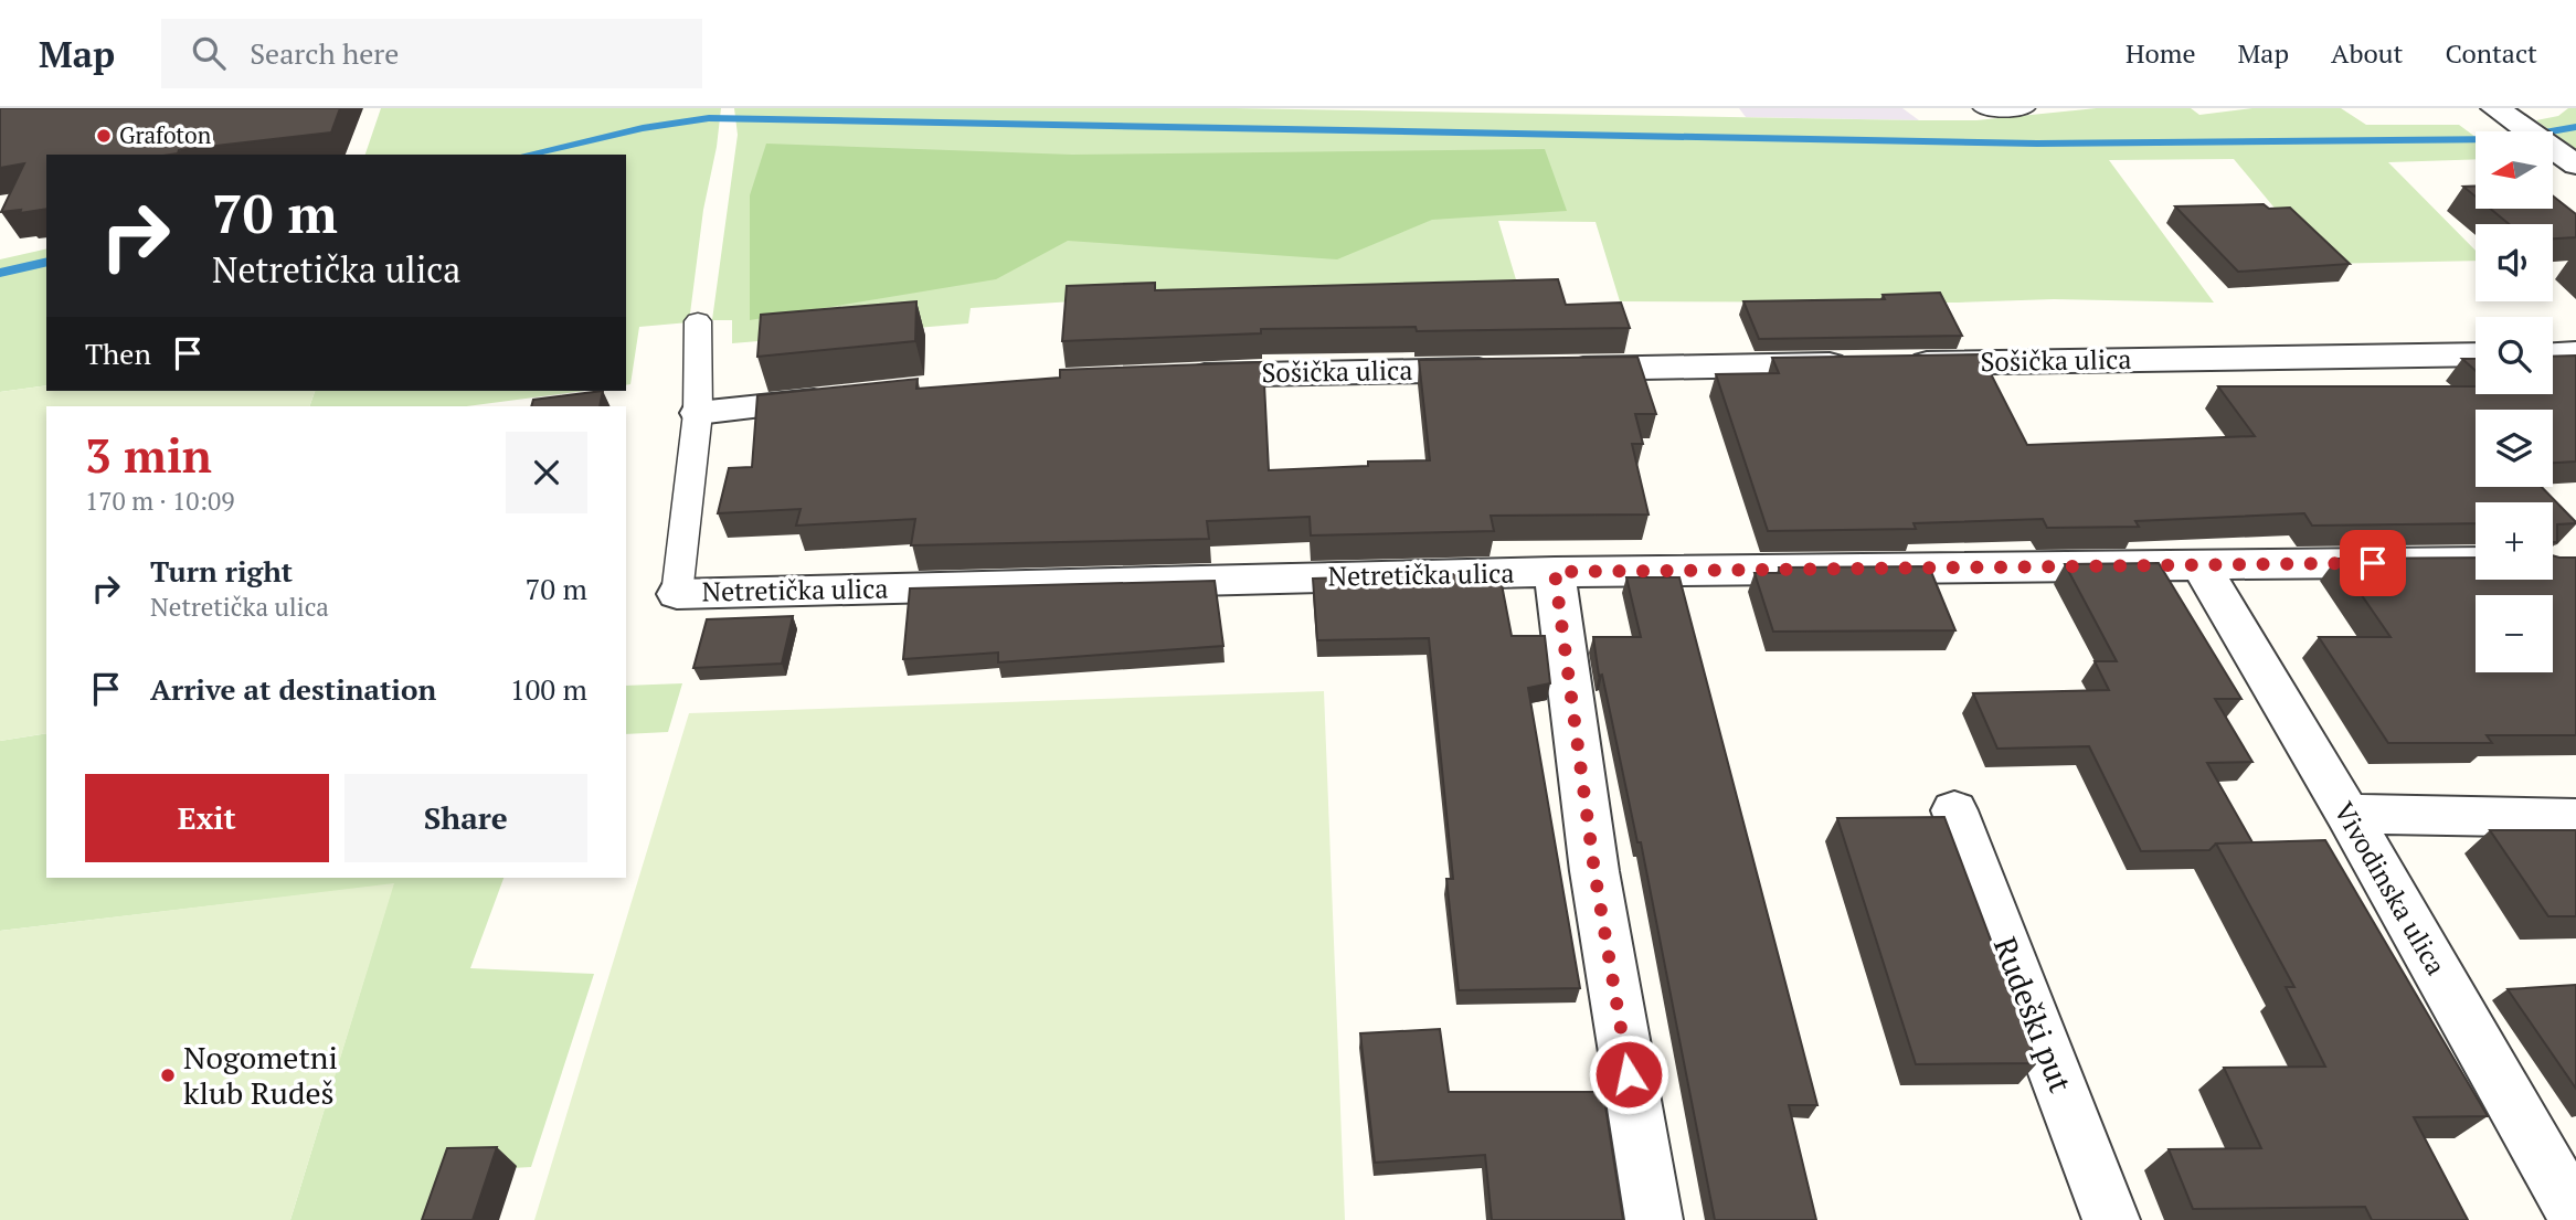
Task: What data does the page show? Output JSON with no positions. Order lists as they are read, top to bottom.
{
  "streets": {
    "street": [
      "Sošička ulica",
      "Netretička ulica",
      "Vivodinska ulica",
      "Rudeški put"
    ]
  },
  "crossings": [
    ["Netretička ulica", "Vivodinska ulica"]
  ],
  "places": ["Grafoton", "Nogometni klub Rudeš"],
  "north": "left",
  "page": {
    "header": "Map",
    "search": "Search here",
    "nav": [
      "Home",
      "Map",
      "About",
      "Contact"
    ],
    "map_buttons": ["+", "−"],
    "turn": ["70 m", "Netretička ulica"],
    "then": "Then",
    "heading": ["3 min", "170 m · 10:09"],
    "list": [
      {
        "name": "Turn right",
        "note": "Netretička ulica",
        "value": "70 m"
      },
      {
        "name": "Arrive at destination",
        "value": "100 m"
      }
    ],
    "buttons": ["Exit", "Share"]
  }
}
